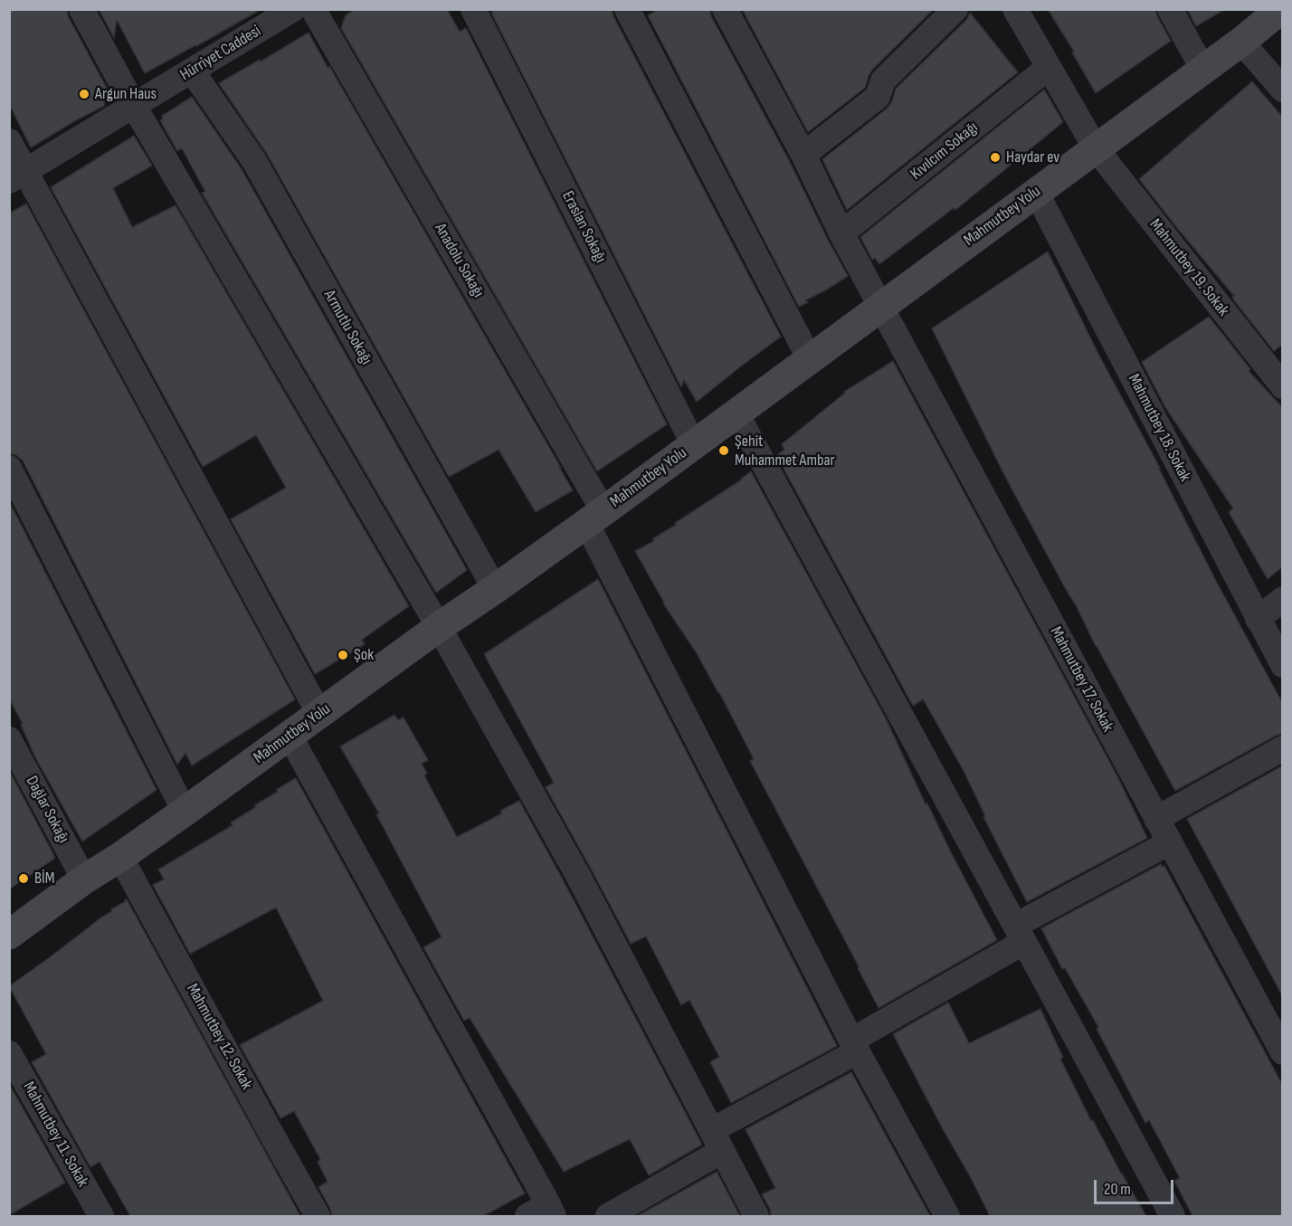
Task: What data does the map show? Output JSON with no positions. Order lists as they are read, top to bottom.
{
  "streets": {
    "main road": ["Mahmutbey Yolu"],
    "street": [
      "Hürriyet Caddesi",
      "Kıvılcım Sokağı",
      "Eraslan Sokağı",
      "Anadolu Sokağı",
      "Mahmutbey 19. Sokak",
      "Armutlu Sokağı",
      "Mahmutbey 18. Sokak",
      "Mahmutbey 17. Sokak",
      "Dağlar Sokağı",
      "Mahmutbey 12. Sokak",
      "Mahmutbey 11. Sokak"
    ]
  },
  "crossings": [
    ["Hürriyet Caddesi", "Armutlu Sokağı"],
    ["Kıvılcım Sokağı", "Mahmutbey 19. Sokak"],
    ["Kıvılcım Sokağı", "Mahmutbey 17. Sokak"],
    ["Mahmutbey Yolu", "Eraslan Sokağı"],
    ["Mahmutbey Yolu", "Anadolu Sokağı"],
    ["Mahmutbey Yolu", "Mahmutbey 19. Sokak"],
    ["Mahmutbey Yolu", "Armutlu Sokağı"],
    ["Mahmutbey Yolu", "Mahmutbey 18. Sokak"],
    ["Mahmutbey Yolu", "Mahmutbey 17. Sokak"],
    ["Mahmutbey Yolu", "Dağlar Sokağı"],
    ["Mahmutbey Yolu", "Mahmutbey 12. Sokak"]
  ],
  "places": [
    "Argun Haus",
    "Haydar ev",
    "Şehit Muhammet Ambar",
    "Şok",
    "BİM"
  ],
  "scale_bar": "20 m"
}
